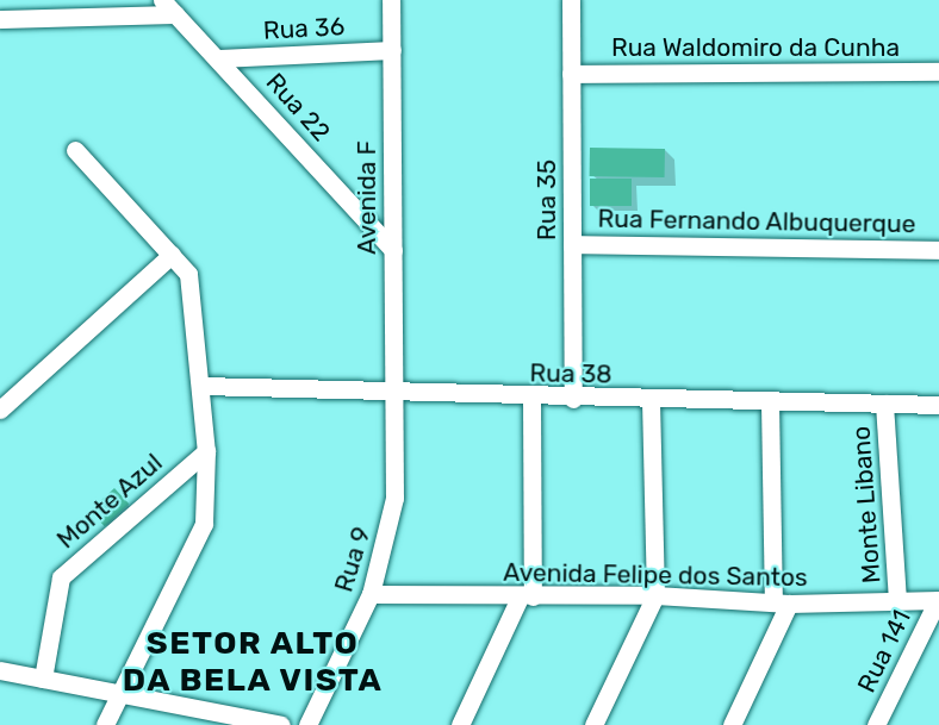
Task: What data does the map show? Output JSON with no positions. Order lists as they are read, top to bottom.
{
  "streets": {
    "street": [
      "Rua 36",
      "Rua Waldomiro da Cunha",
      "Rua 22",
      "Avenida F",
      "Rua 35",
      "Rua Fernando Albuquerque",
      "Rua 38",
      "Monte Azul",
      "Monte Libano",
      "Rua 9",
      "Avenida Felipe dos Santos",
      "Rua 141"
    ]
  },
  "crossings": [
    ["Rua 36", "Rua 22"],
    ["Rua 36", "Avenida F"],
    ["Rua Waldomiro da Cunha", "Rua 35"],
    ["Rua 22", "Avenida F"],
    ["Avenida F", "Rua 38"],
    ["Avenida F", "Rua 9"],
    ["Rua 35", "Rua Fernando Albuquerque"],
    ["Rua 35", "Rua 38"],
    ["Rua 38", "Monte Libano"],
    ["Rua 38", "Rua 9"],
    ["Monte Libano", "Avenida Felipe dos Santos"],
    ["Rua 9", "Avenida Felipe dos Santos"],
    ["Avenida Felipe dos Santos", "Rua 141"]
  ],
  "districts": ["SETOR ALTO DA BELA VISTA"]
}
